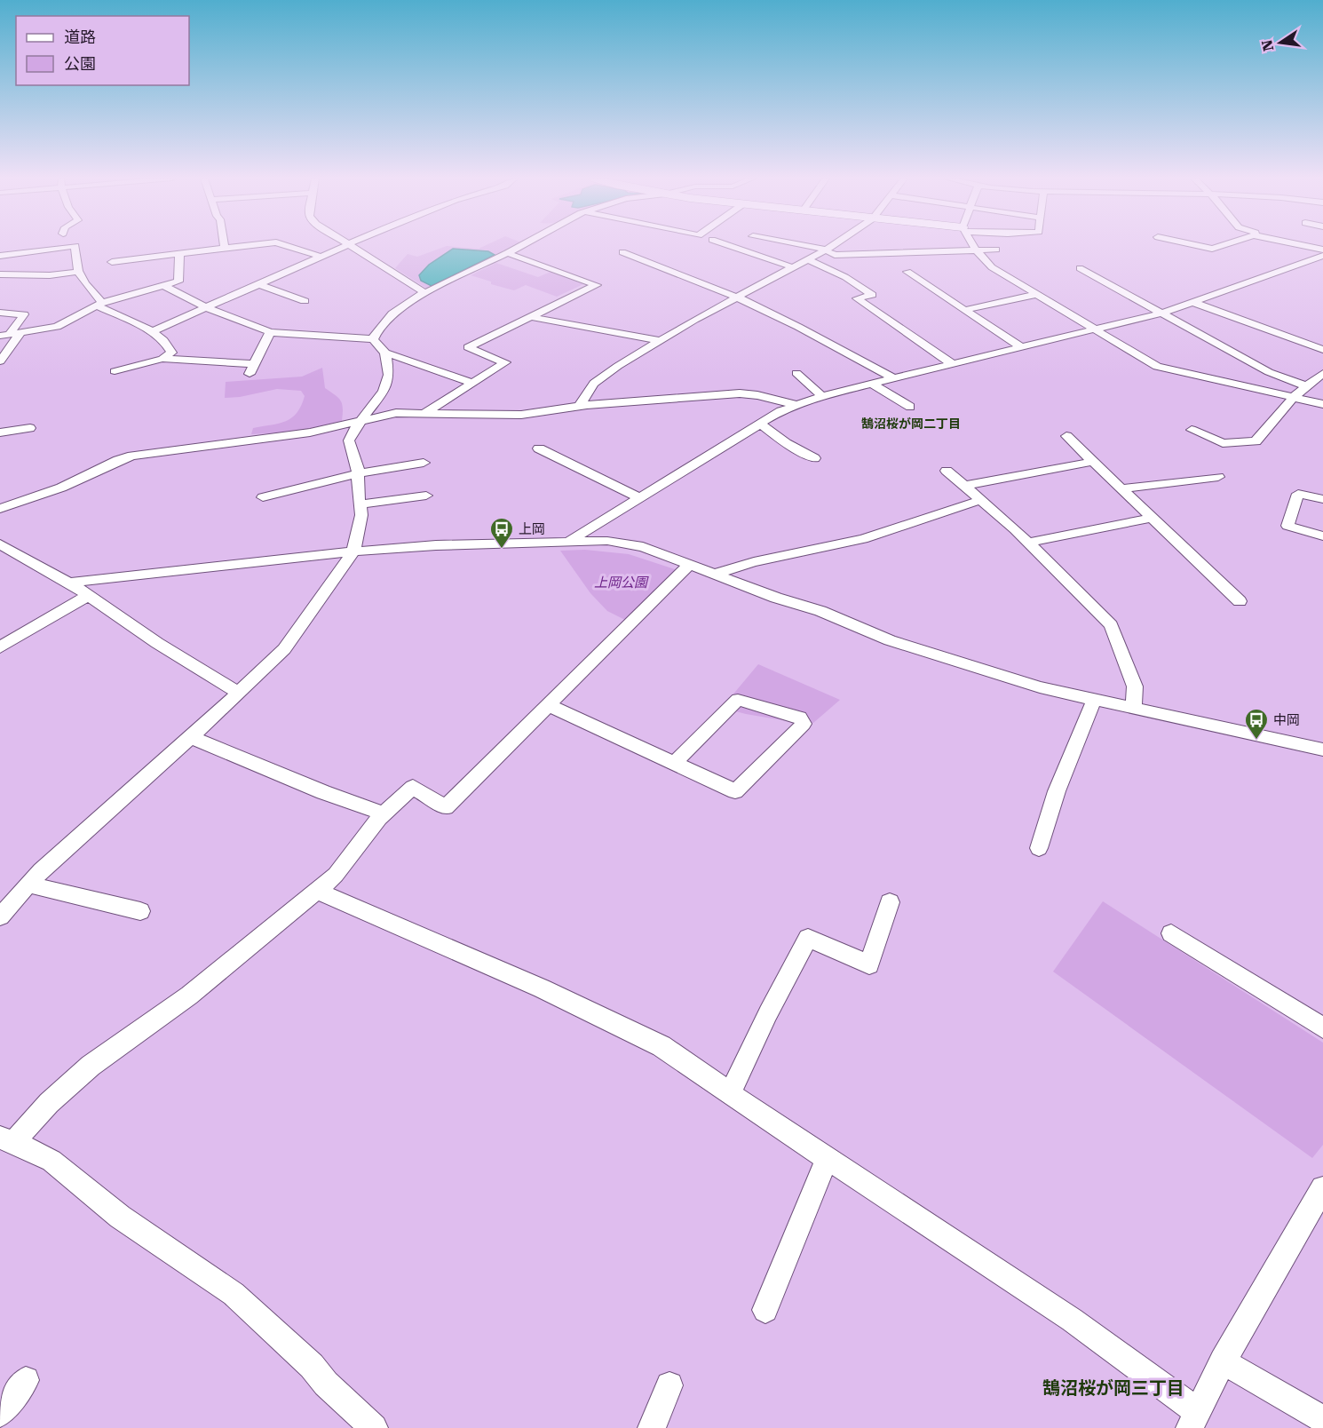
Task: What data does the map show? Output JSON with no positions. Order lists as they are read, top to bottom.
{
  "districts": ["鵠沼桜が岡二丁目", "鵠沼桜が岡三丁目"],
  "parks": ["上岡公園"],
  "places": {
    "bus stop": ["上岡", "中岡"]
  },
  "legend": ["道路", "公園"],
  "north": "left"
}
